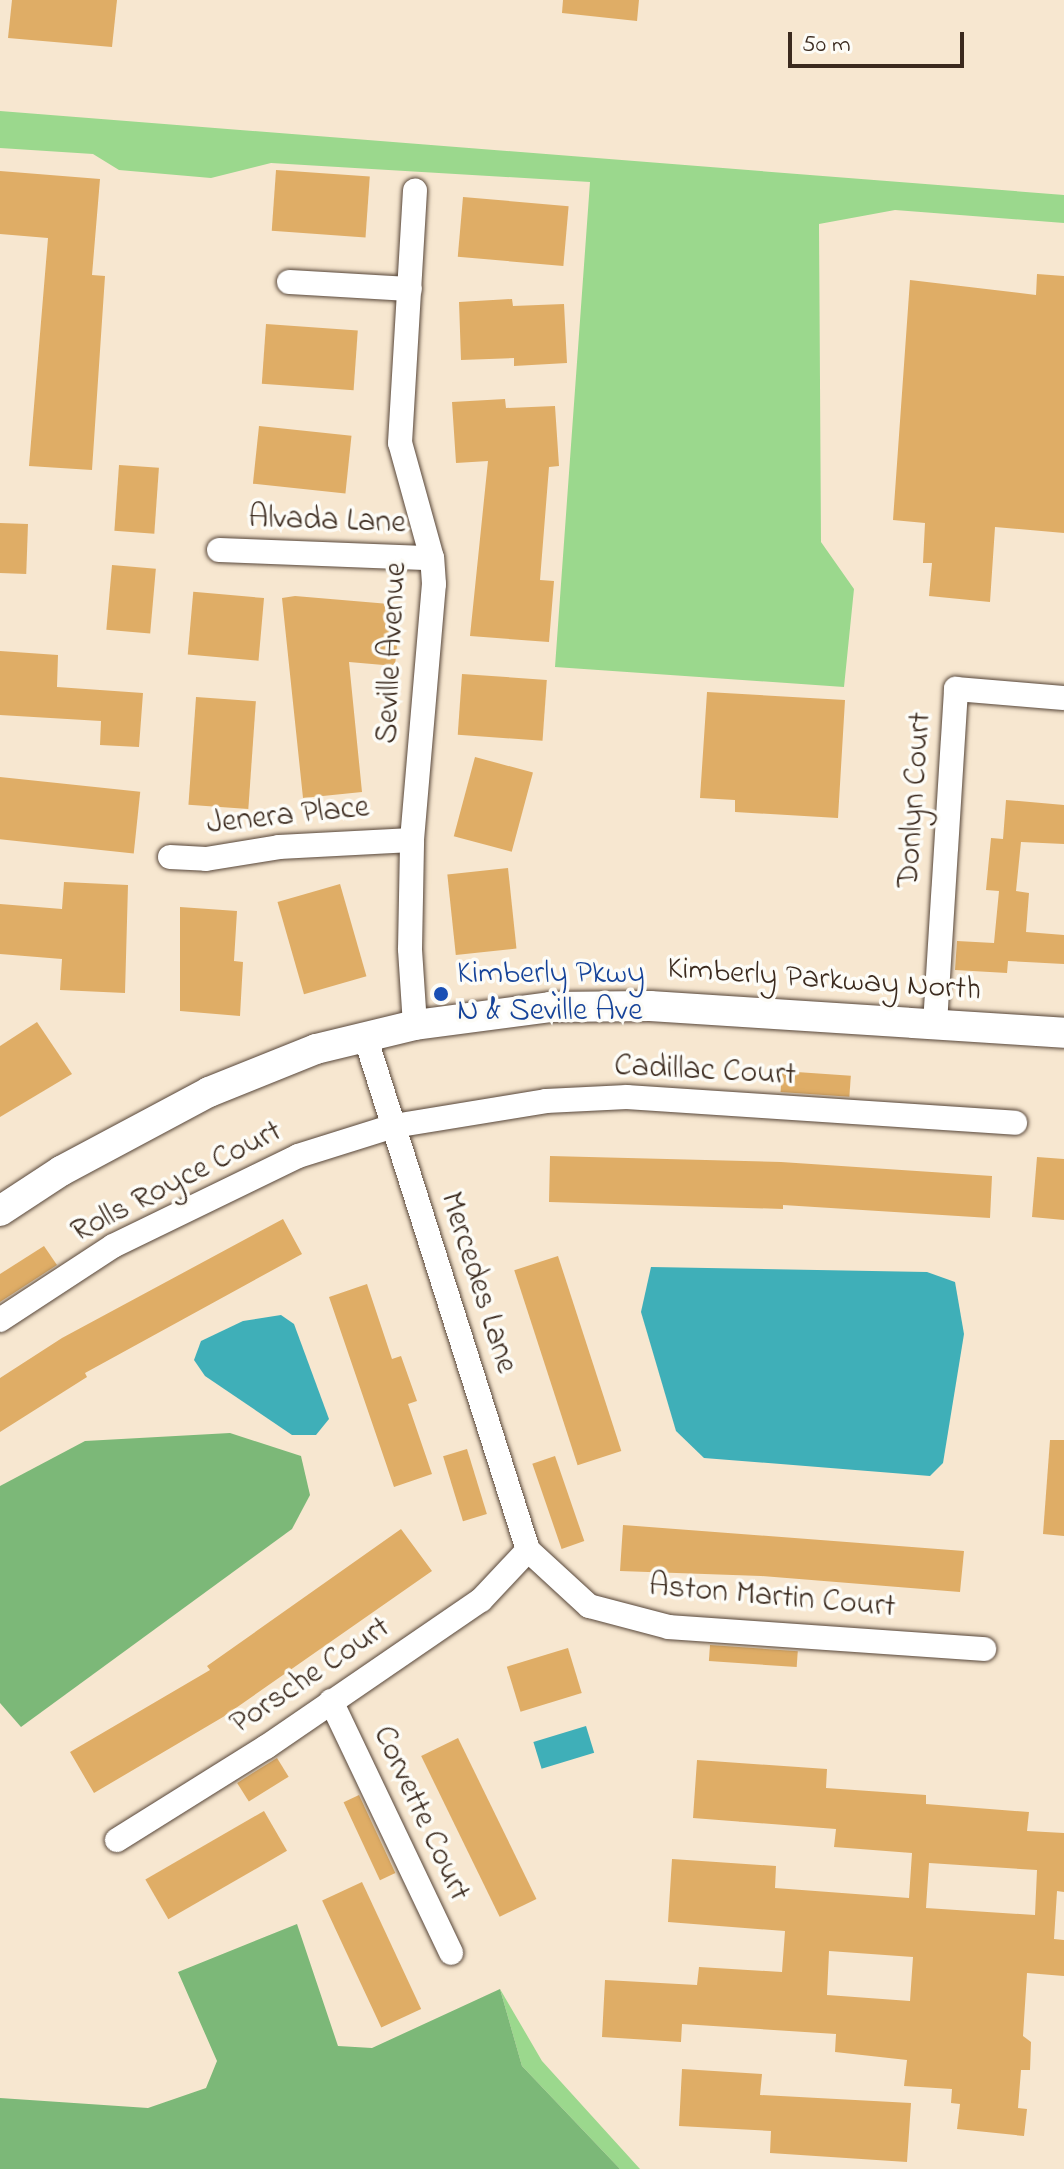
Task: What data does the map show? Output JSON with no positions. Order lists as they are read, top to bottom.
{
  "streets": {
    "street": [
      "Alvada Lane",
      "Seville Avenue",
      "Donlyn Court",
      "Jenera Place",
      "Kimberly Parkway North",
      "Cadillac Court",
      "Rolls Royce Court",
      "Mercedes Lane",
      "Aston Martin Court",
      "Porsche Court",
      "Corvette Court"
    ]
  },
  "crossings": [
    ["Alvada Lane", "Seville Avenue"],
    ["Seville Avenue", "Jenera Place"],
    ["Seville Avenue", "Kimberly Parkway North"],
    ["Donlyn Court", "Kimberly Parkway North"],
    ["Kimberly Parkway North", "Mercedes Lane"],
    ["Cadillac Court", "Rolls Royce Court"],
    ["Cadillac Court", "Mercedes Lane"],
    ["Rolls Royce Court", "Mercedes Lane"],
    ["Mercedes Lane", "Aston Martin Court"],
    ["Mercedes Lane", "Porsche Court"],
    ["Aston Martin Court", "Porsche Court"],
    ["Porsche Court", "Corvette Court"]
  ],
  "places": ["Kimberly Pkwy N & Seville Ave"],
  "scale_bar": "50 m"
}
